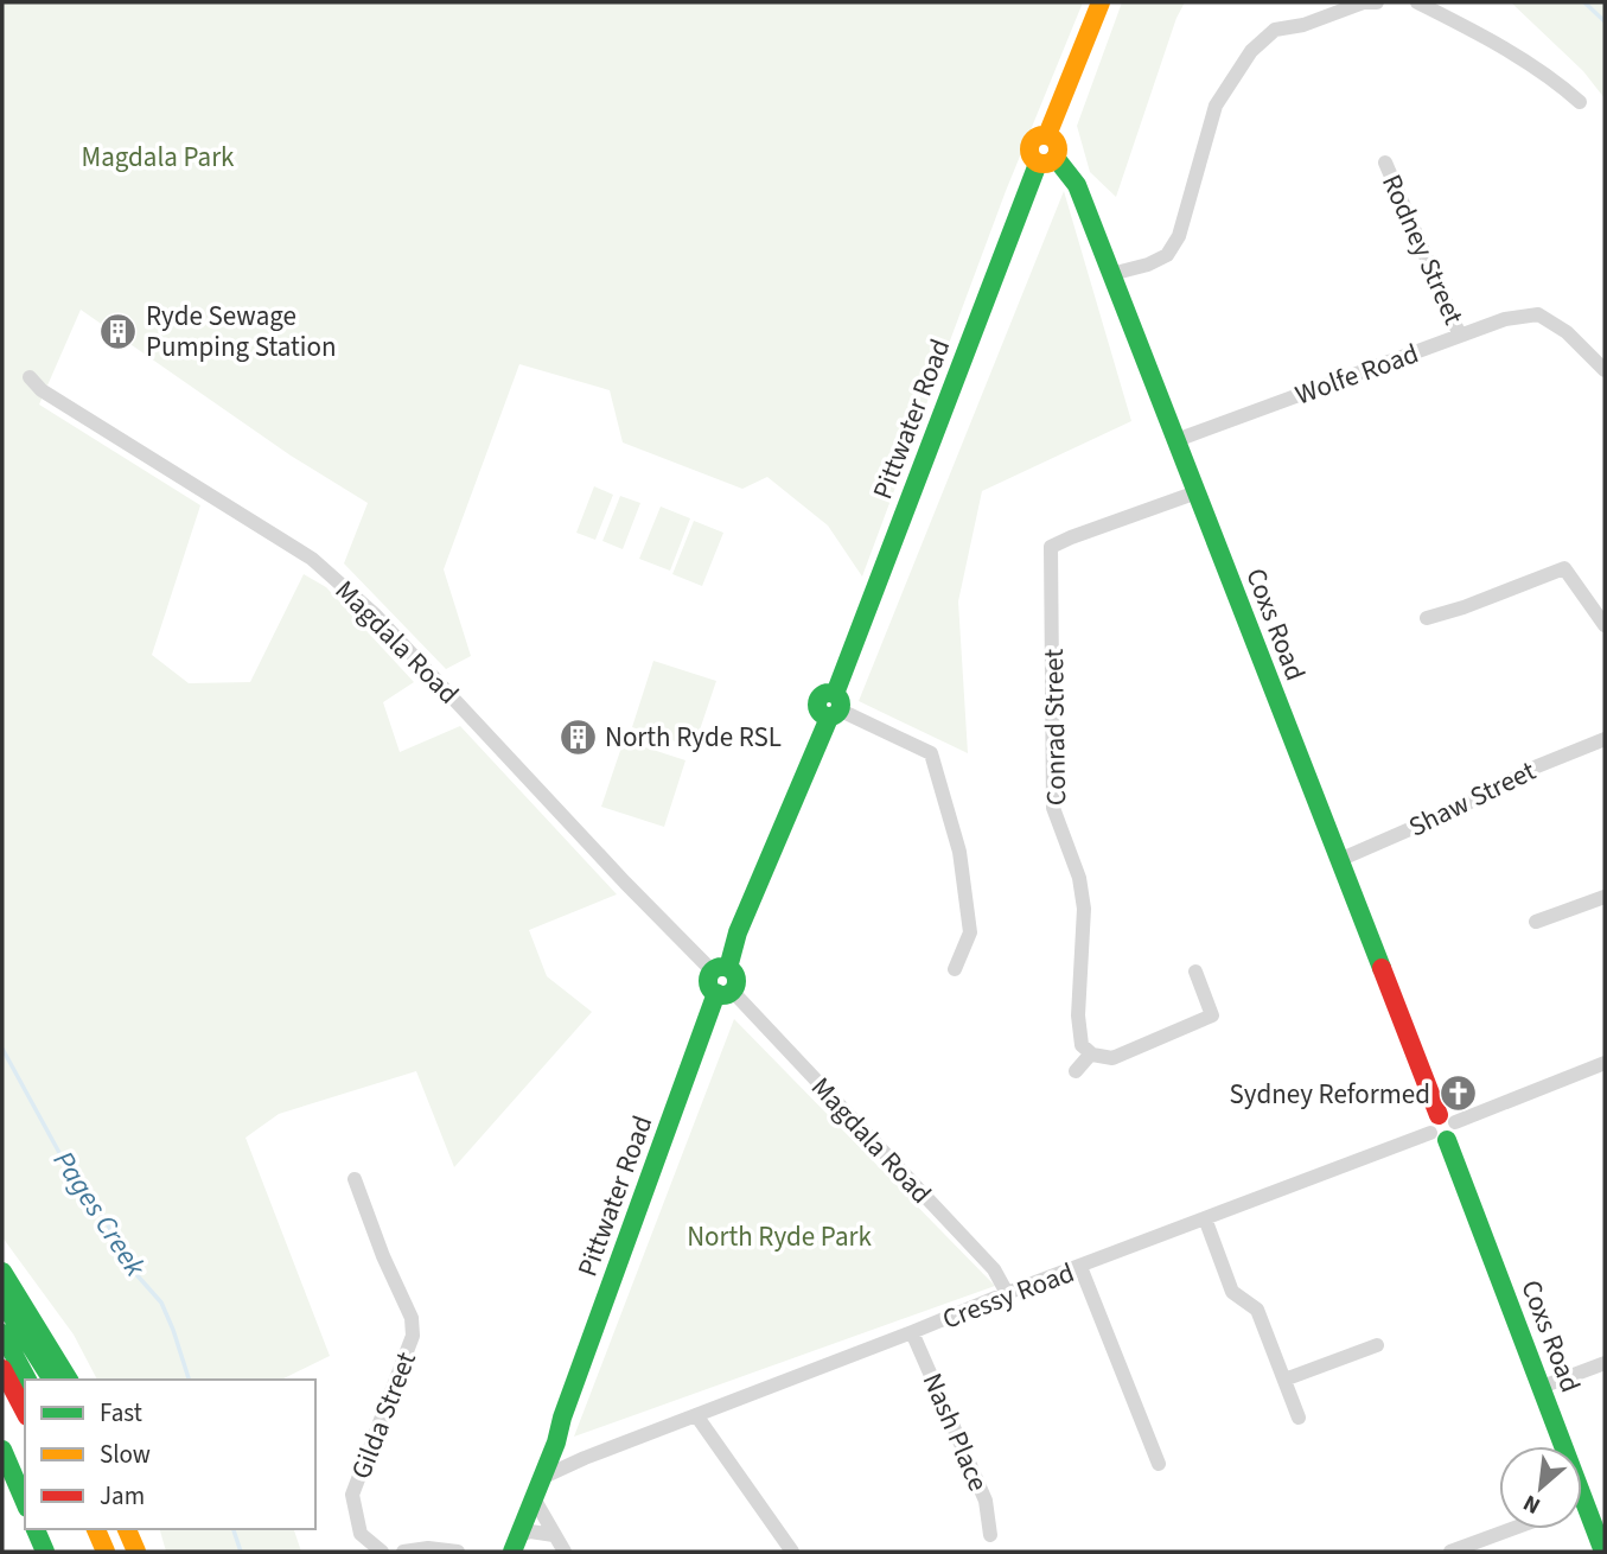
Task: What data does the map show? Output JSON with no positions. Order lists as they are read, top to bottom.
{
  "streets": {
    "main road": ["Pittwater Road", "Coxs Road"],
    "street": [
      "Rodney Street",
      "Wolfe Road",
      "Magdala Road",
      "Conrad Street",
      "Shaw Street",
      "Cressy Road",
      "Gilda Street",
      "Nash Place"
    ]
  },
  "crossings": [
    ["Rodney Street", "Wolfe Road"],
    ["Wolfe Road", "Coxs Road"],
    ["Pittwater Road", "Coxs Road"],
    ["Pittwater Road", "Magdala Road"],
    ["Pittwater Road", "Cressy Road"],
    ["Coxs Road", "Conrad Street"],
    ["Coxs Road", "Shaw Street"],
    ["Coxs Road", "Cressy Road"],
    ["Magdala Road", "Cressy Road"],
    ["Cressy Road", "Nash Place"]
  ],
  "water": ["Pages Creek"],
  "parks": ["Magdala Park", "North Ryde Park"],
  "places": {
    "building": ["Ryde Sewage Pumping Station", "North Ryde RSL"],
    "church": ["Sydney Reformed"]
  },
  "legend": ["Fast", "Slow", "Jam"],
  "north": "bottom left"
}
